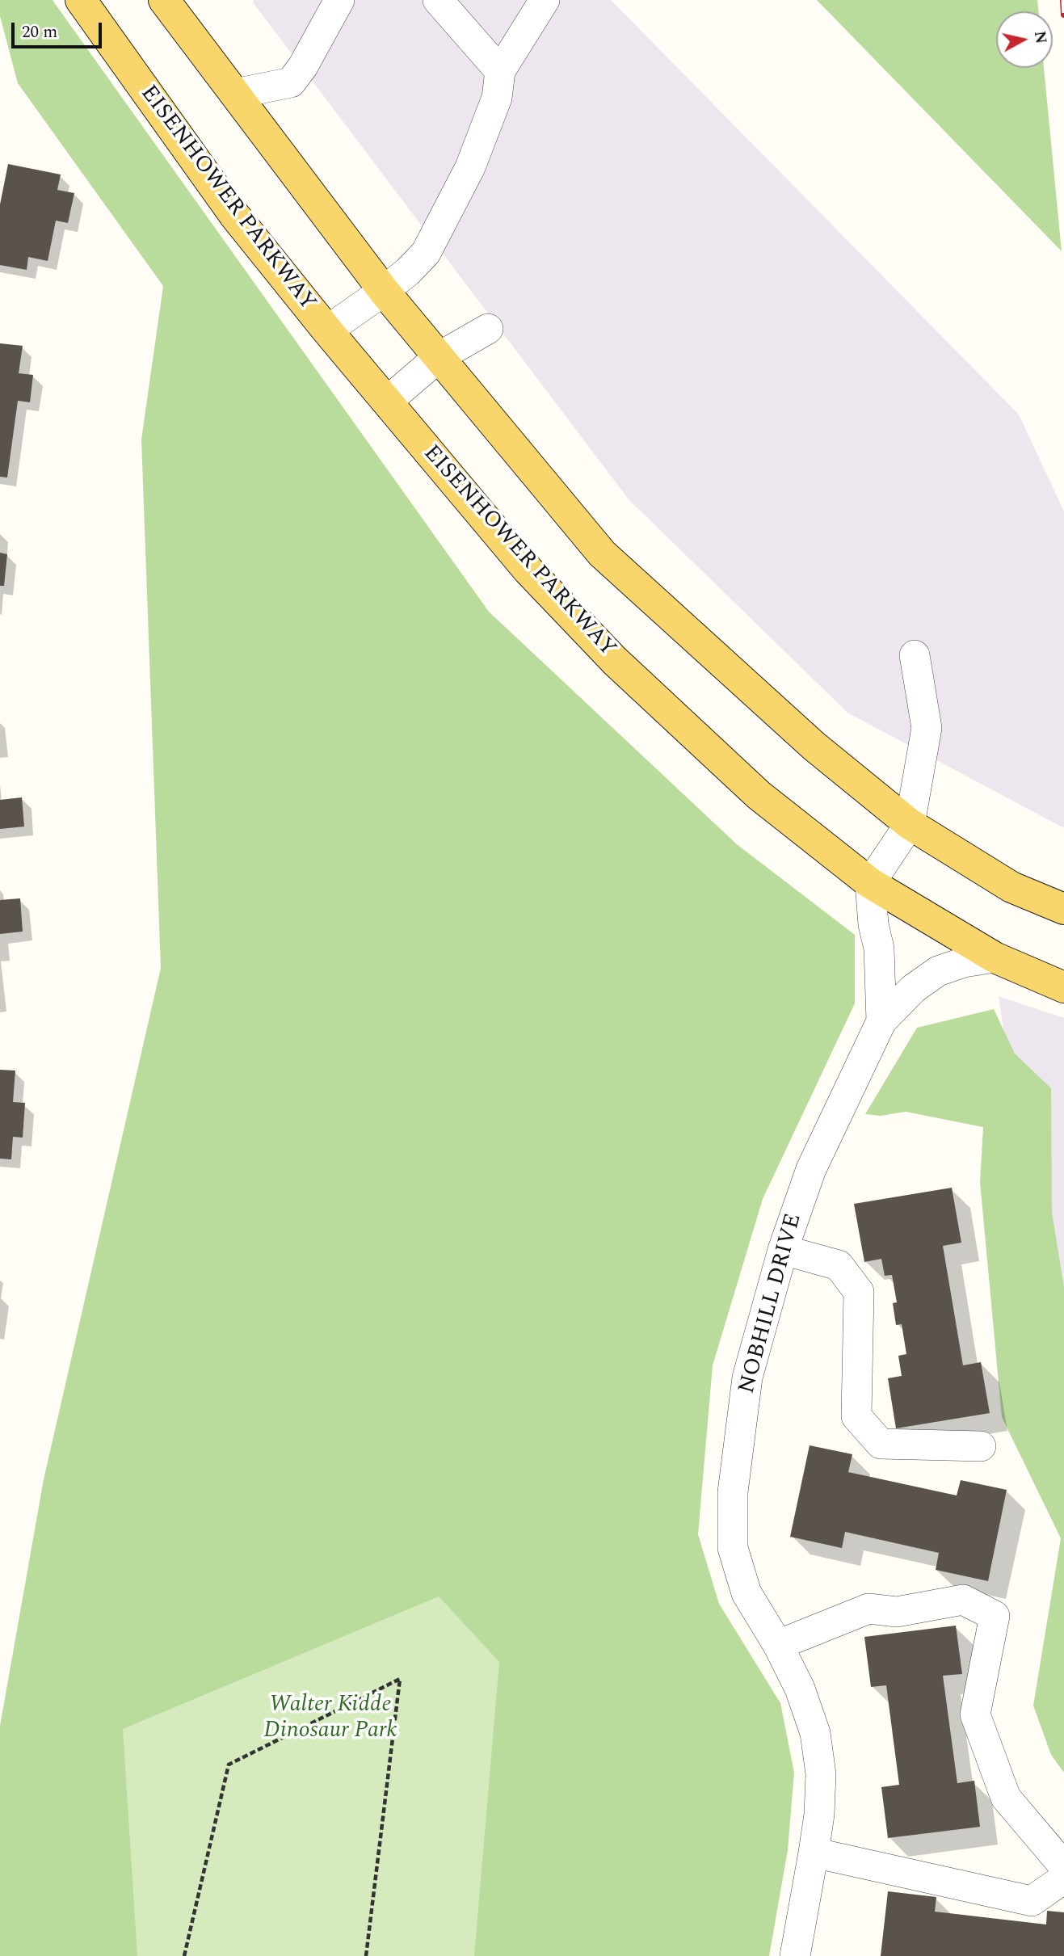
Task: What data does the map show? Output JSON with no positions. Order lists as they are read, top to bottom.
{
  "streets": {
    "main road": ["EISENHOWER PARKWAY"],
    "street": ["NOBHILL DRIVE"]
  },
  "parks": ["Walter Kidde Dinosaur Park"],
  "scale_bar": "20 m",
  "north": "right"
}
